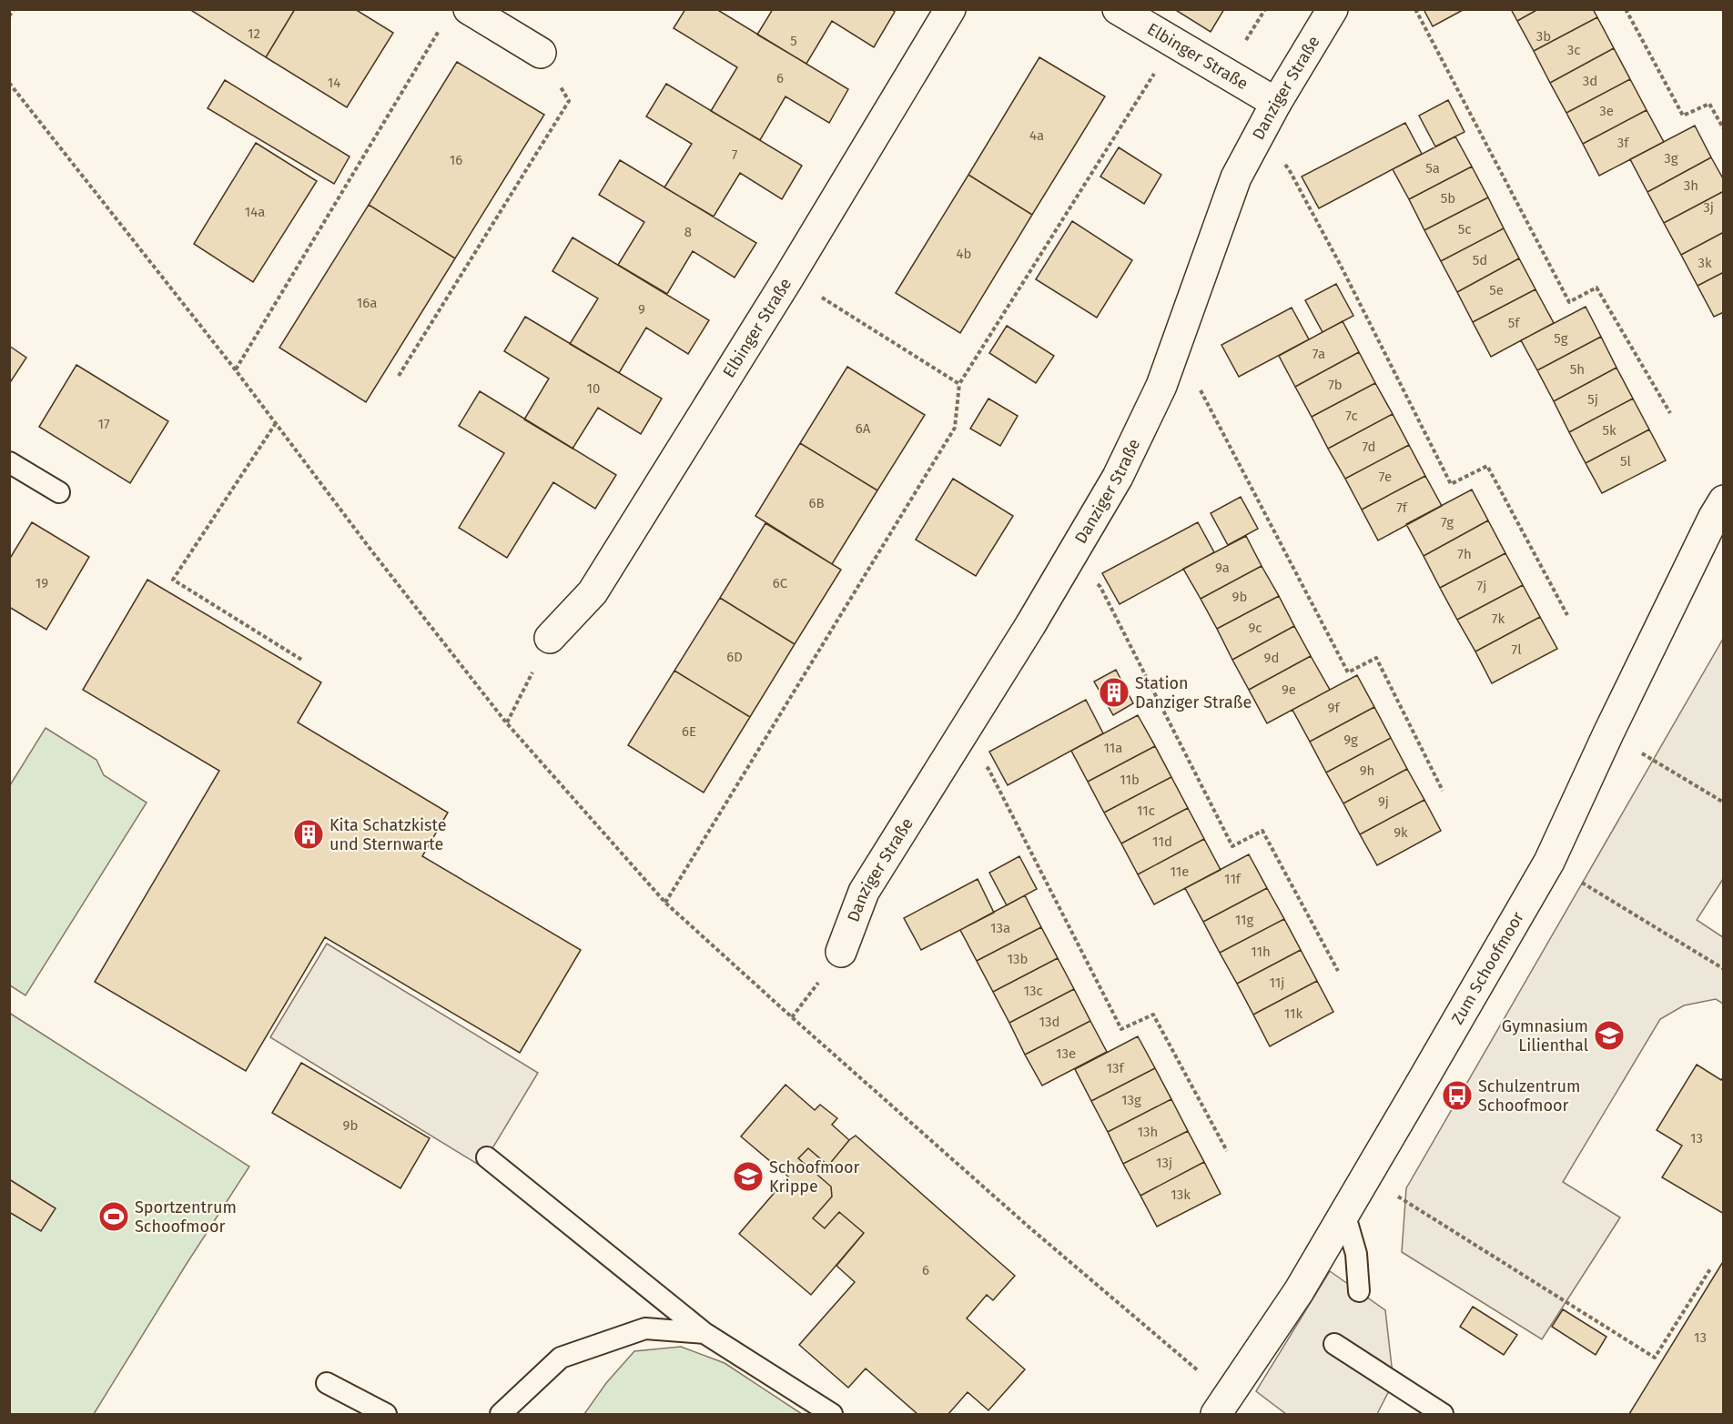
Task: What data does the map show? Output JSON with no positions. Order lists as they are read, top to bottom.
{
  "streets": {
    "street": ["Elbinger Straße", "Danziger Straße", "Zum Schoofmoor"]
  },
  "crossings": [
    ["Elbinger Straße", "Danziger Straße"]
  ],
  "places": {
    "building": ["Station Danziger Straße", "Kita Schatzkiste und Sternwarte"],
    "school or university": ["Gymnasium Lilienthal", "Schoofmoor Krippe"],
    "bus stop": ["Schulzentrum Schoofmoor"],
    "sports": ["Sportzentrum Schoofmoor"]
  },
  "house_numbers": [
    "12",
    "3b",
    "5",
    "3c",
    "6",
    "3d",
    "14",
    "3e",
    "4a",
    "3f",
    "7",
    "3g",
    "16",
    "5a",
    "3h",
    "5b",
    "3j",
    "14a",
    "5c",
    "8",
    "4b",
    "5d",
    "3k",
    "5e",
    "16a",
    "9",
    "5f",
    "5g",
    "7a",
    "5h",
    "7b",
    "10",
    "5j",
    "7c",
    "17",
    "6A",
    "5k",
    "7d",
    "5l",
    "7e",
    "6B",
    "7f",
    "7g",
    "7h",
    "9a",
    "19",
    "6C",
    "7j",
    "9b",
    "7k",
    "9c",
    "7l",
    "6D",
    "9d",
    "9e",
    "9f",
    "6E",
    "9g",
    "11a",
    "9h",
    "11b",
    "9j",
    "11c",
    "9k",
    "11d",
    "11e",
    "11f",
    "11g",
    "13a",
    "11h",
    "13b",
    "11j",
    "13c",
    "11k",
    "13d",
    "13e",
    "13f",
    "13g",
    "9b",
    "13h",
    "13",
    "13j",
    "13k",
    "6",
    "13"
  ]
}
